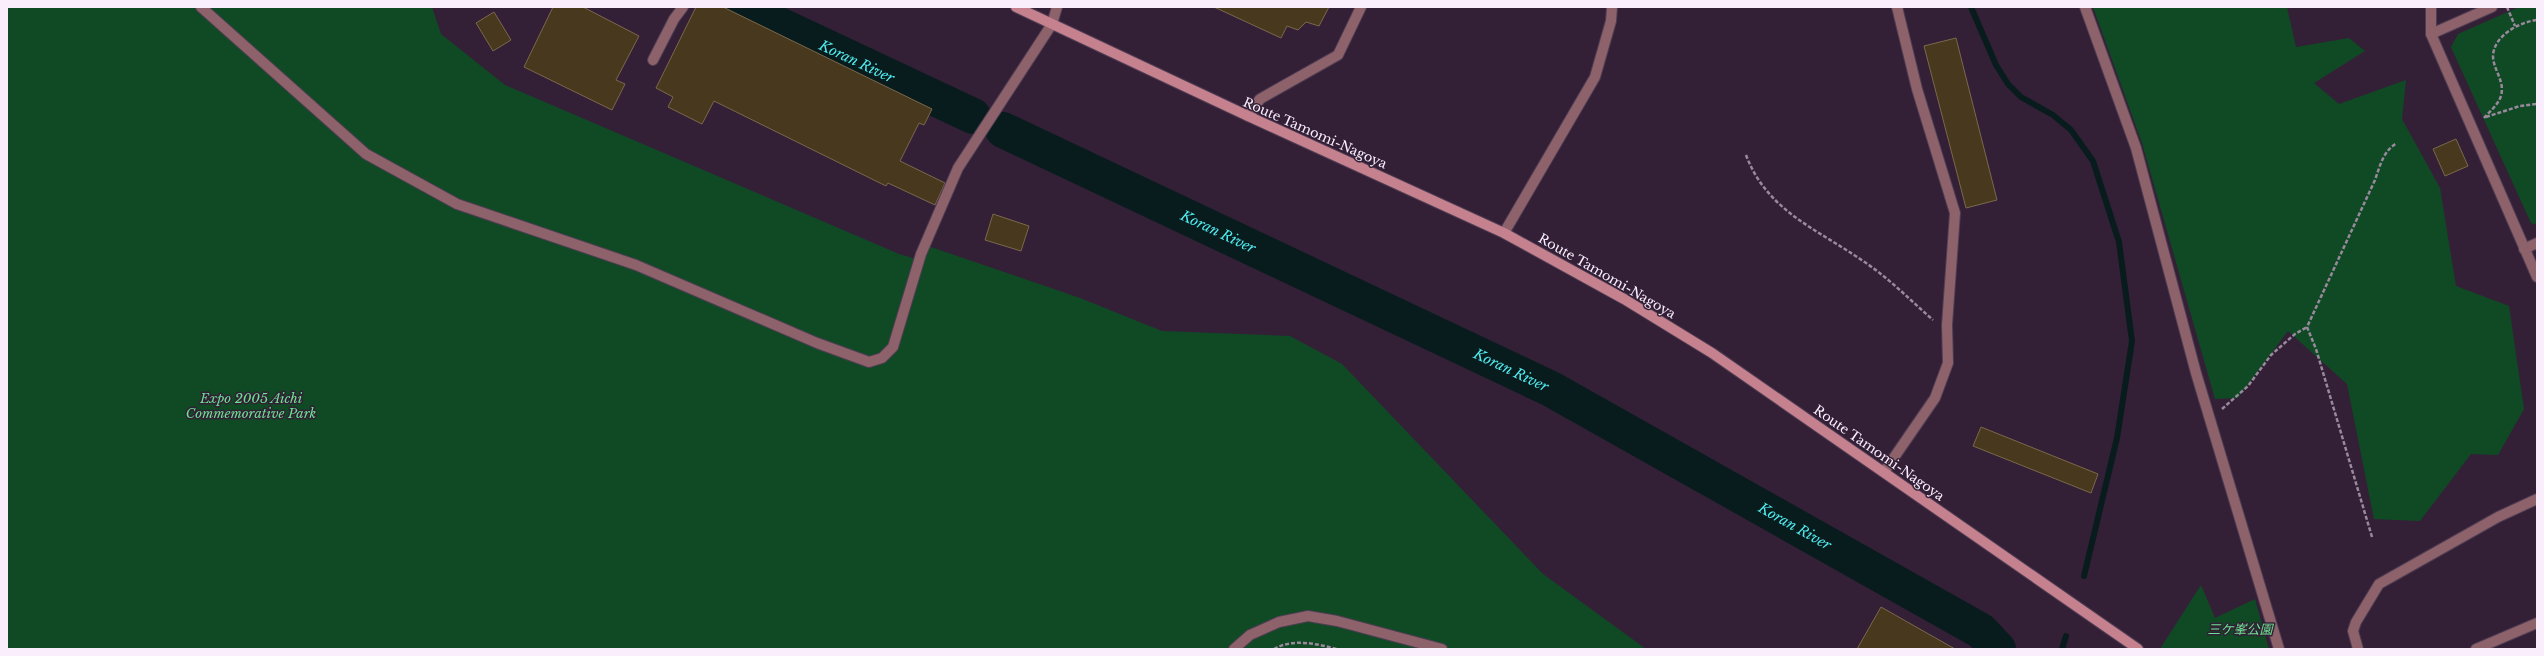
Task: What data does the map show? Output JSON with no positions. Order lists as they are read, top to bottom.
{
  "streets": {
    "main road": ["Route Tamomi-Nagoya"]
  },
  "water": ["Koran River"],
  "parks": ["Expo 2005 Aichi Commemorative Park", "三ケ峯公園"]
}
